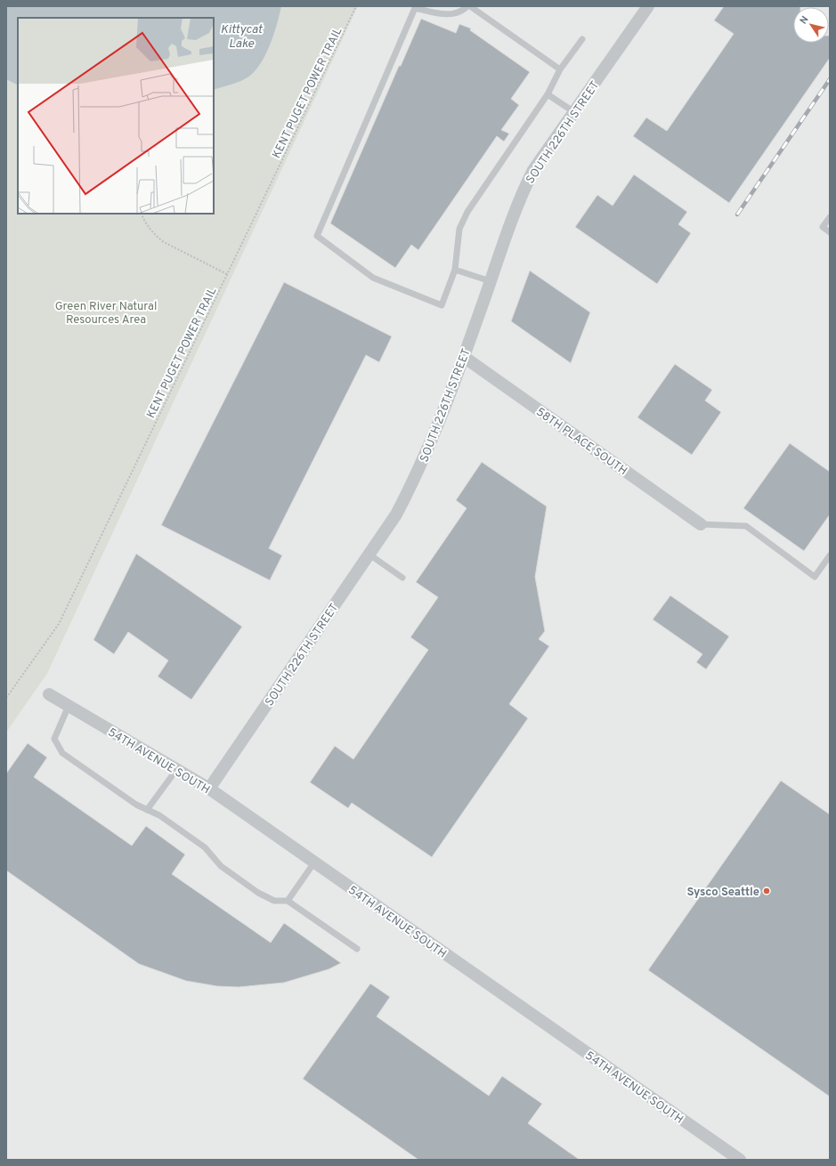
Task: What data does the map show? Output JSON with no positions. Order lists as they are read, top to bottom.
{
  "streets": {
    "street": ["SOUTH 226TH STREET", "58TH PLACE SOUTH", "54TH AVENUE SOUTH"],
    "path": ["KENT PUGET POWER TRAIL"]
  },
  "crossings": [
    ["SOUTH 226TH STREET", "58TH PLACE SOUTH"],
    ["SOUTH 226TH STREET", "54TH AVENUE SOUTH"]
  ],
  "water": ["Kittycat Lake"],
  "parks": ["Green River Natural Resources Area"],
  "places": ["Sysco Seattle"],
  "north": "top left"
}
